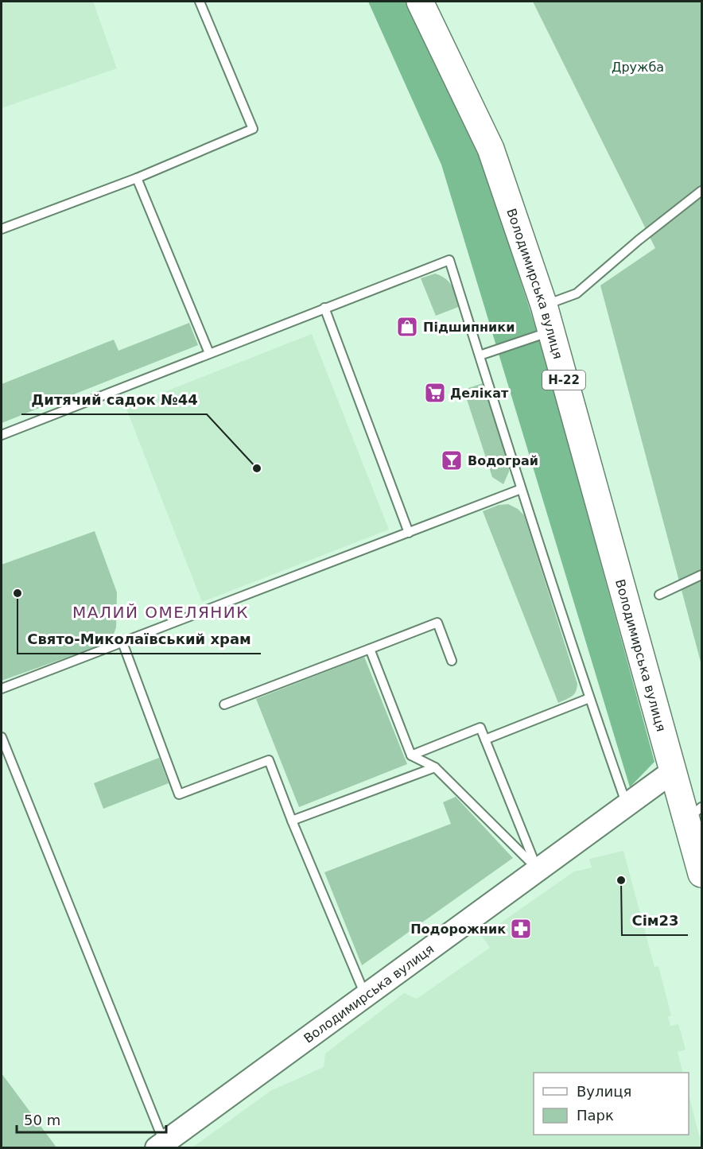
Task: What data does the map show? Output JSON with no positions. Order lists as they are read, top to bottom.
{
  "streets": {
    "main road": ["Володимирська вулиця", "Н-22"]
  },
  "districts": ["МАЛИЙ ОМЕЛЯНИК"],
  "parks": ["Дружба"],
  "places": {
    "shop": ["Підшипники"],
    "supermarket": ["Делікат"],
    "bar": ["Водограй"],
    "other": ["Дитячий садок №44", "Свято-Миколаївський храм", "Сім23"],
    "pharmacy": ["Подорожник"]
  },
  "legend": ["Вулиця", "Парк"],
  "scale_bar": "50 m"
}
